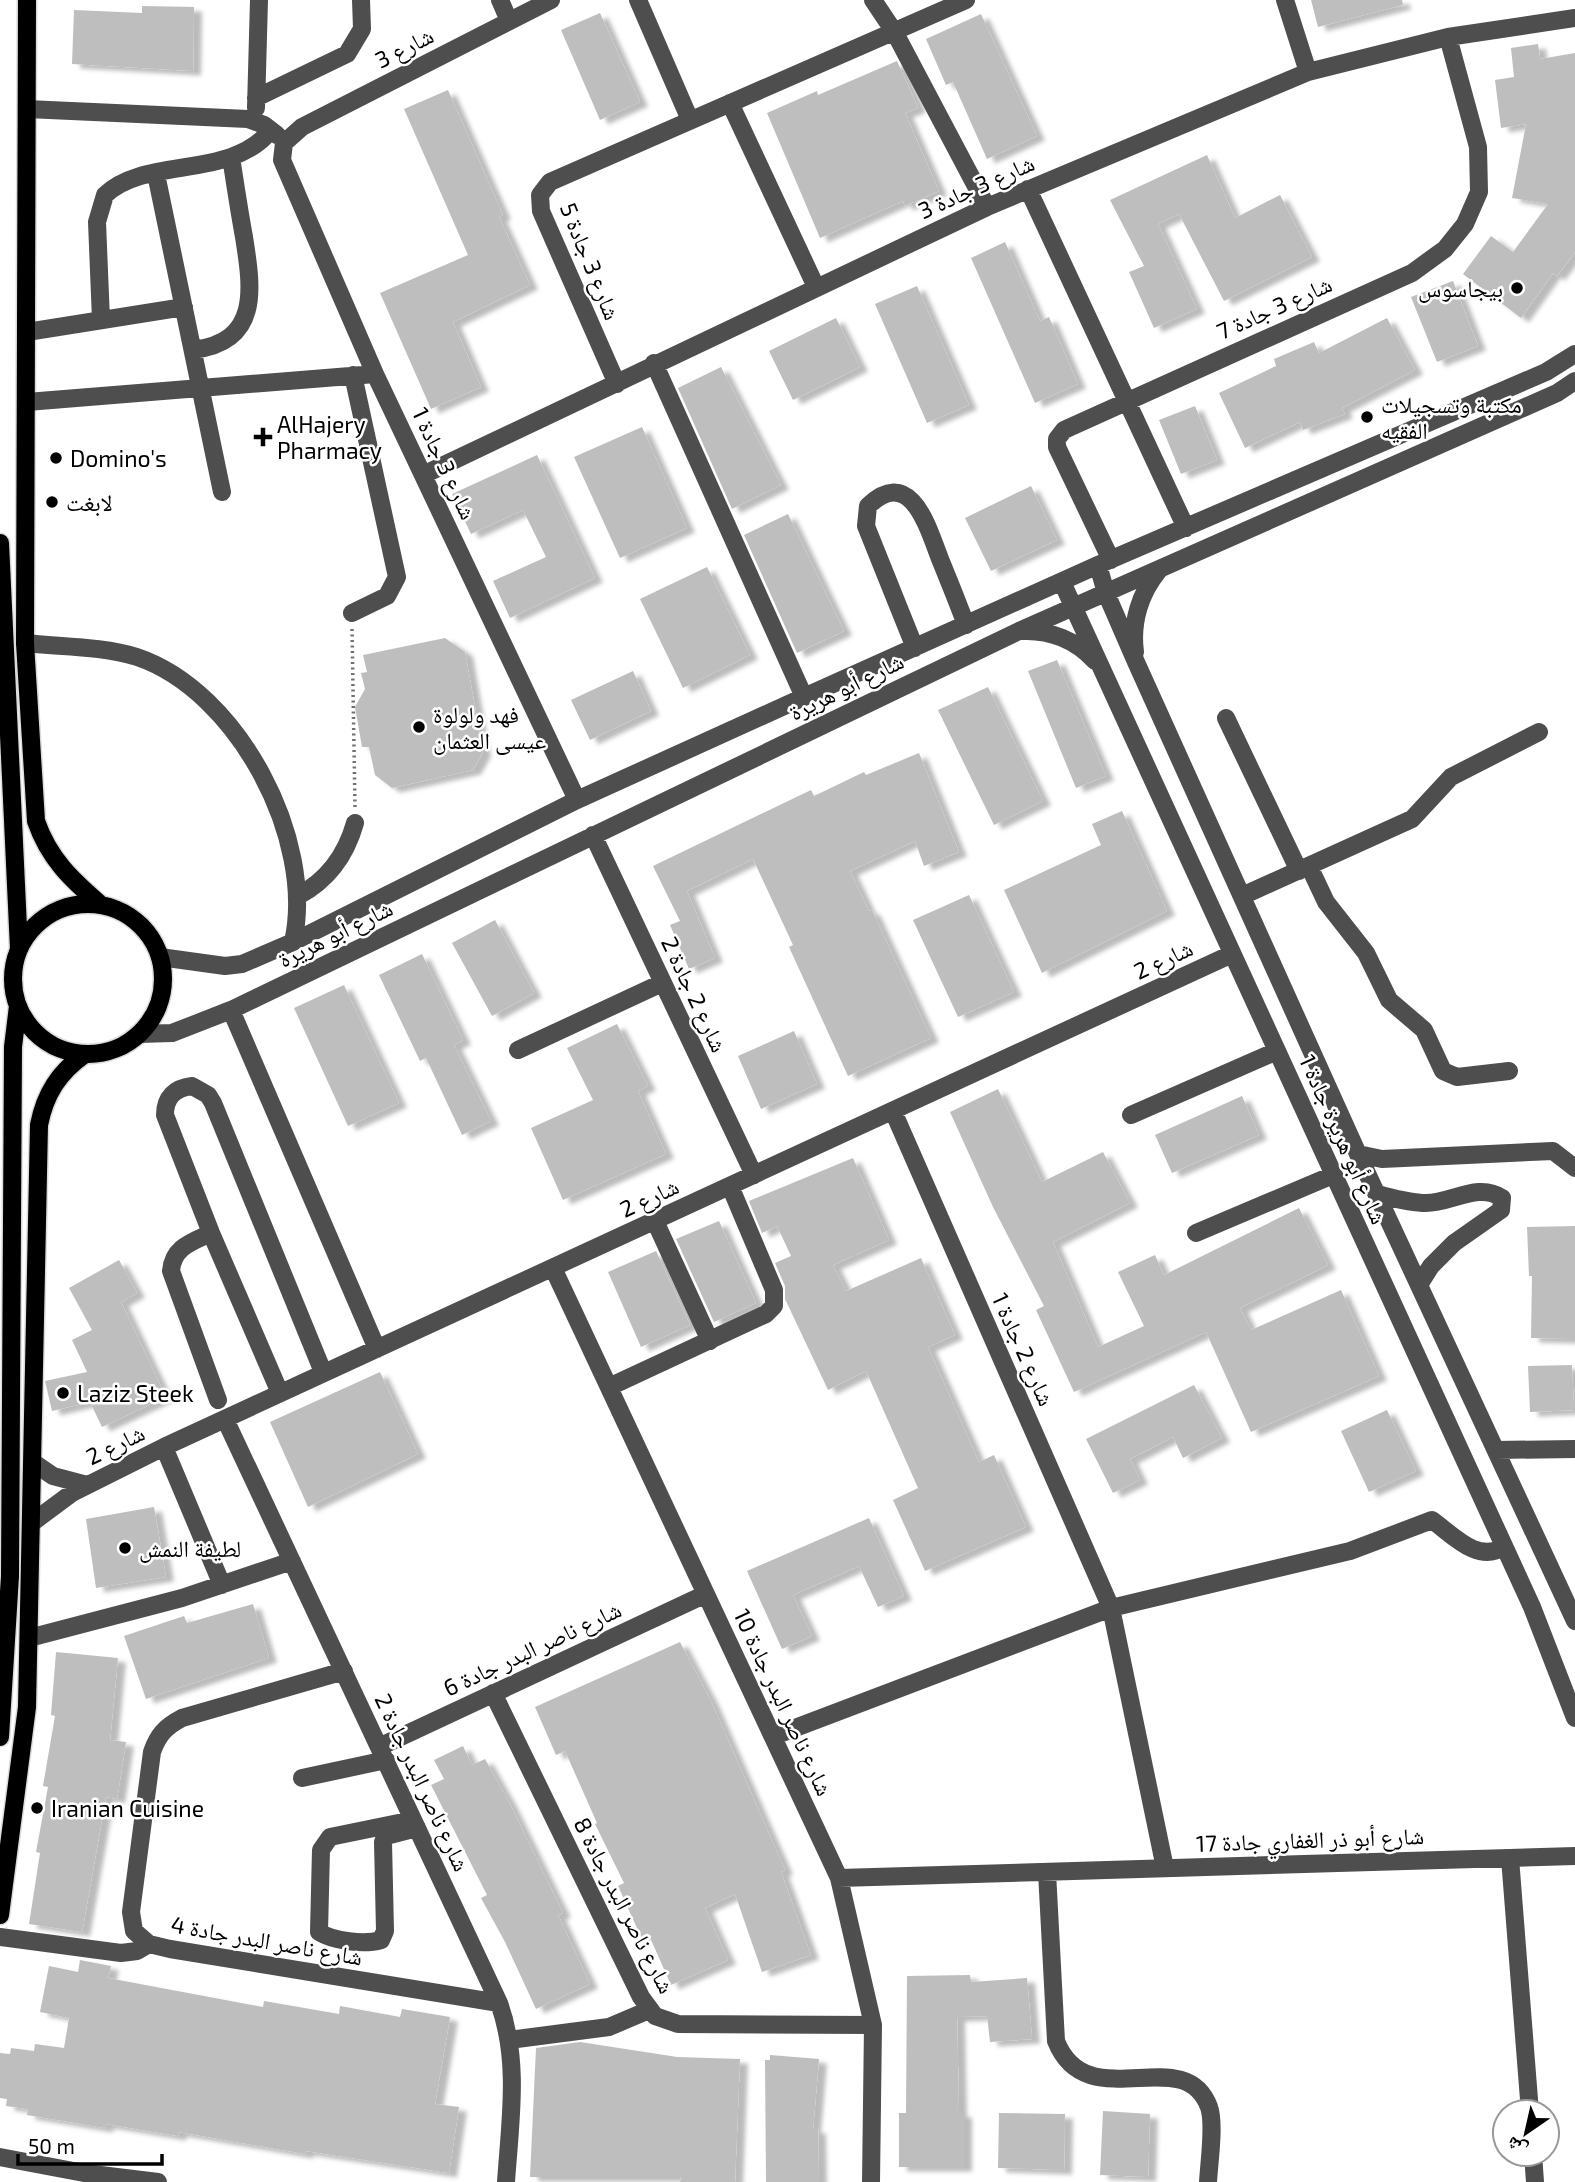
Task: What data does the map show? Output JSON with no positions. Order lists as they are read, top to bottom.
{
  "streets": {
    "street": [
      "شارع 3",
      "شارع 3 جادة 3",
      "شارع 3 جادة 5",
      "شارع 3 جادة 7",
      "شارع 3 جادة 1",
      "شارع أبو هريرة",
      "شارع 2",
      "شارع 2 جادة 2",
      "شارع أبو هريرة جادة 1",
      "شارع 2 جادة 1",
      "شارع ناصر البدر جادة 6",
      "شارع ناصر البدر جادة 10",
      "شارع ناصر البدر جادة 2",
      "شارع أبو ذر الغفاري جادة 17",
      "شارع ناصر البدر جادة 8",
      "شارع ناصر البدر جادة 4"
    ]
  },
  "crossings": [
    ["شارع 3", "شارع 3 جادة 1"],
    ["شارع 3 جادة 3", "شارع 3 جادة 5"],
    ["شارع 3 جادة 3", "شارع 3 جادة 7"],
    ["شارع 3 جادة 3", "شارع 3 جادة 1"],
    ["شارع 3 جادة 7", "شارع أبو هريرة"],
    ["شارع 3 جادة 7", "شارع أبو هريرة جادة 1"],
    ["شارع 3 جادة 1", "شارع أبو هريرة"],
    ["شارع أبو هريرة", "شارع 2 جادة 2"],
    ["شارع أبو هريرة", "شارع أبو هريرة جادة 1"],
    ["شارع 2", "شارع 2 جادة 2"],
    ["شارع 2", "شارع أبو هريرة جادة 1"],
    ["شارع 2", "شارع 2 جادة 1"],
    ["شارع 2", "شارع ناصر البدر جادة 10"],
    ["شارع 2", "شارع ناصر البدر جادة 2"],
    ["شارع 2 جادة 1", "شارع أبو ذر الغفاري جادة 17"],
    ["شارع ناصر البدر جادة 6", "شارع ناصر البدر جادة 10"],
    ["شارع ناصر البدر جادة 6", "شارع ناصر البدر جادة 2"],
    ["شارع ناصر البدر جادة 6", "شارع ناصر البدر جادة 8"],
    ["شارع ناصر البدر جادة 10", "شارع أبو ذر الغفاري جادة 17"],
    ["شارع ناصر البدر جادة 10", "شارع ناصر البدر جادة 8"],
    ["شارع ناصر البدر جادة 2", "شارع ناصر البدر جادة 4"]
  ],
  "places": {
    "other": [
      "بيجاسوس",
      "مكتبة وتسجيلات الفقيه",
      "Domino's",
      "لابغت",
      "فهد ولولوة عيسى العثمان",
      "Laziz Steek",
      "لطيفة النمش",
      "Iranian Cuisine"
    ],
    "health": ["AlHajery Pharmacy"]
  },
  "scale_bar": "50 m",
  "north": "bottom left"
}
